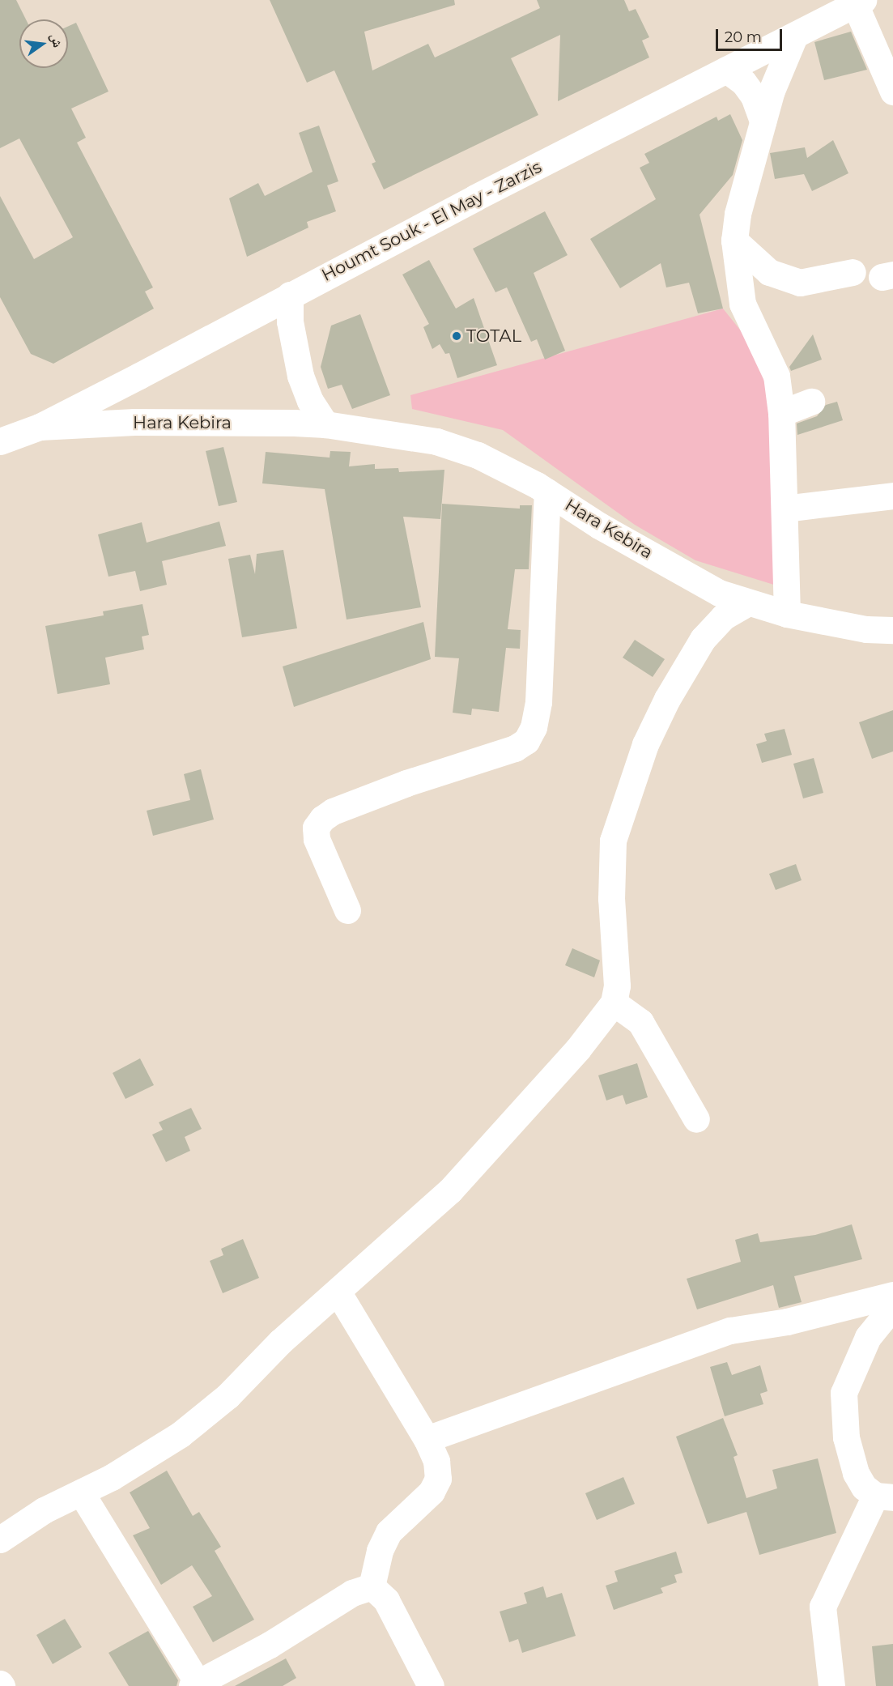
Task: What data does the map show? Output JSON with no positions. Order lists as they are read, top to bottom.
{
  "streets": {
    "street": ["Houmt Souk - El May - Zarzis", "Hara Kebira"]
  },
  "crossings": [
    ["Houmt Souk - El May - Zarzis", "Hara Kebira"]
  ],
  "places": ["TOTAL"],
  "scale_bar": "20 m",
  "north": "right"
}
